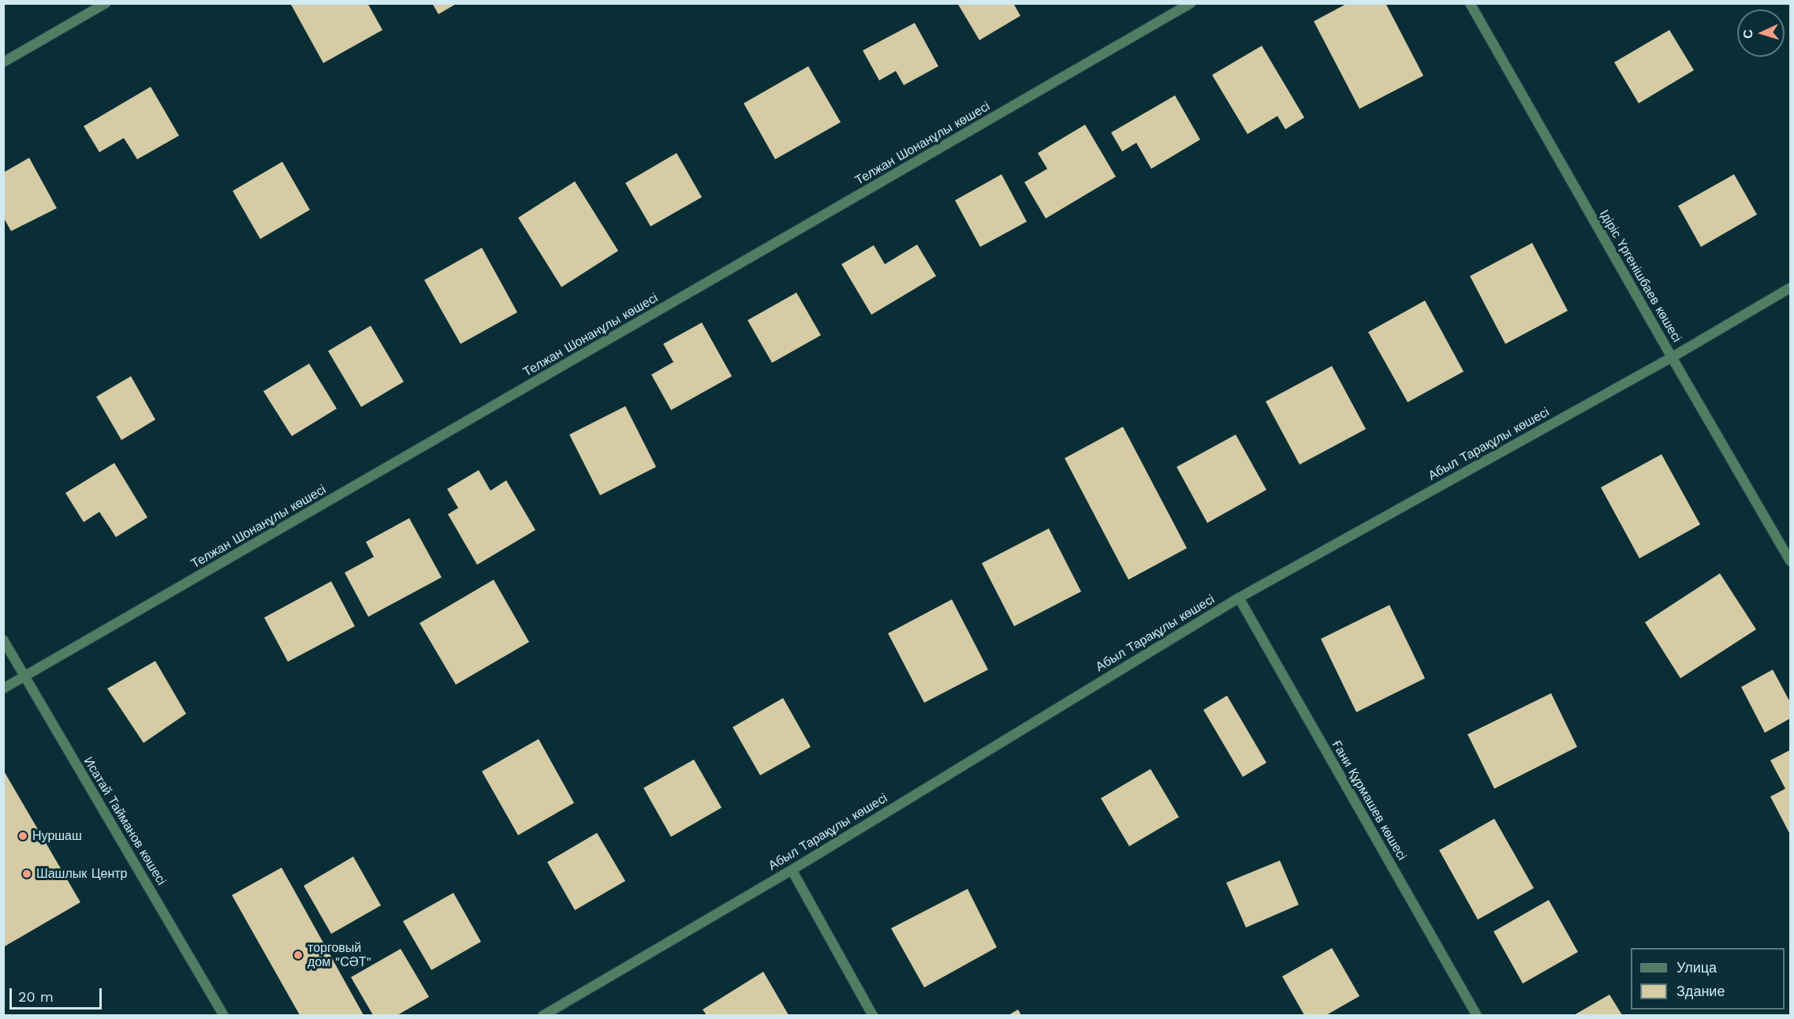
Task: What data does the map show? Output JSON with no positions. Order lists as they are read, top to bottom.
{
  "streets": {
    "street": [
      "Телжан Шонанұлы көшесі",
      "Ідіріс Үргенішбаев көшесі",
      "Абыл Тарақұлы көшесі",
      "Ғани Құрмашев көшесі",
      "Исатай Тайманов көшесі"
    ]
  },
  "crossings": [
    ["Телжан Шонанұлы көшесі", "Исатай Тайманов көшесі"],
    ["Ідіріс Үргенішбаев көшесі", "Абыл Тарақұлы көшесі"],
    ["Абыл Тарақұлы көшесі", "Ғани Құрмашев көшесі"]
  ],
  "places": ["Нуршаш", "Шашлык Центр", "торговый дом \"СӘТ\""],
  "legend": ["Улица", "Здание"],
  "scale_bar": "20 m",
  "north": "left"
}
